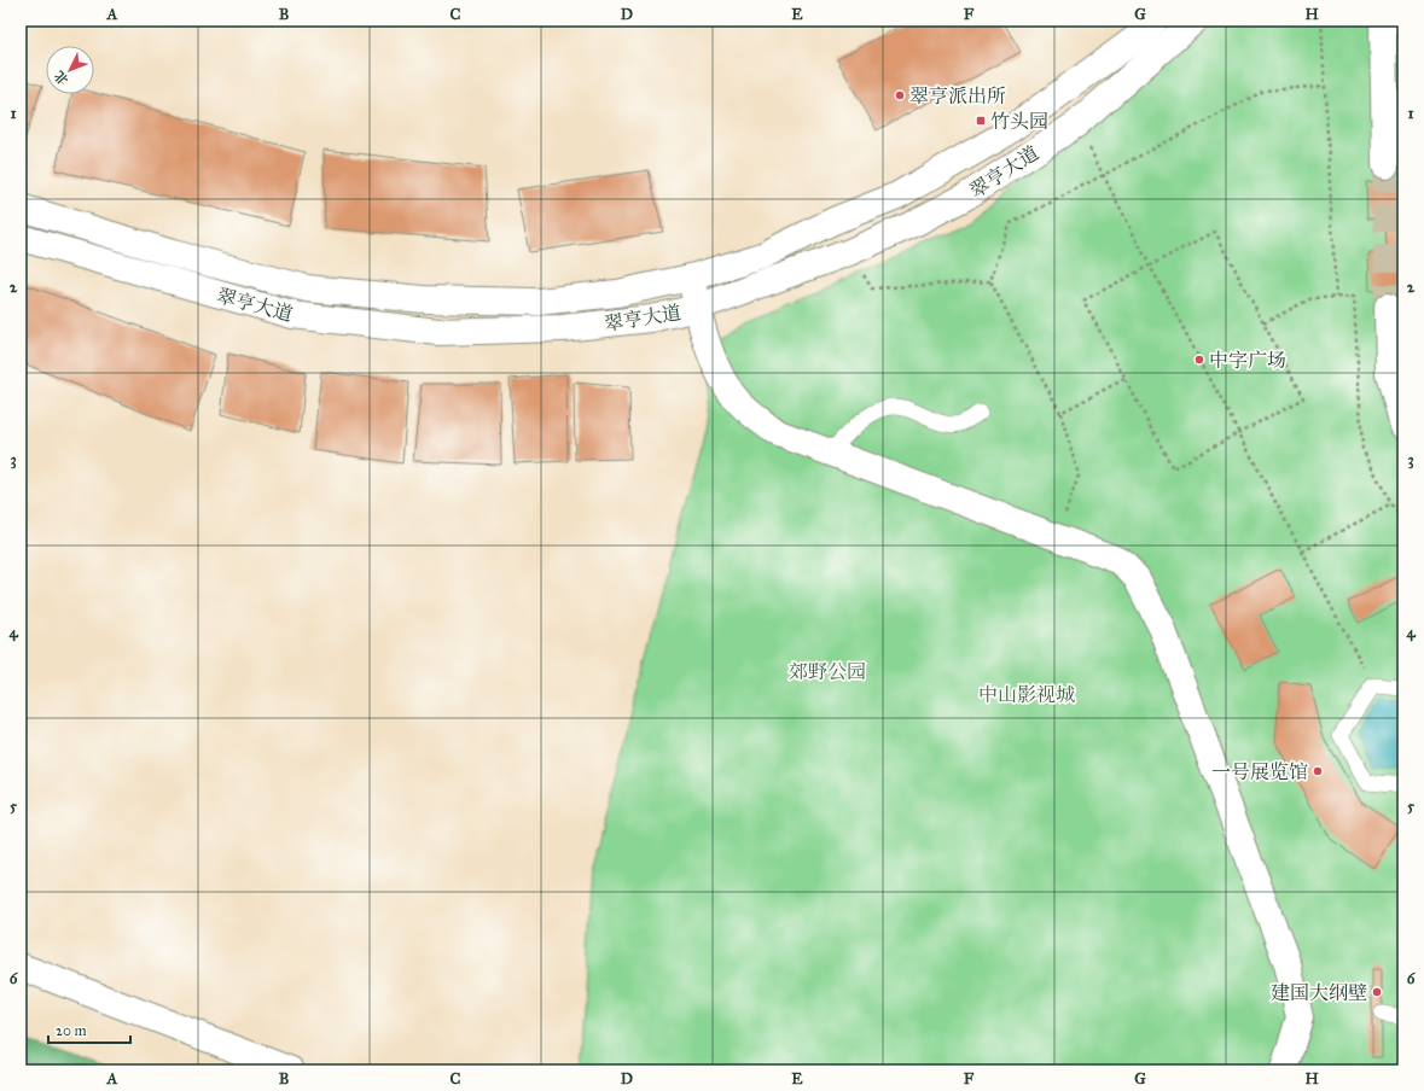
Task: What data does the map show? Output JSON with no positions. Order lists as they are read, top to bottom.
{
  "streets": {
    "main road": ["翠亨大道"]
  },
  "parks": ["郊野公园", "中山影视城"],
  "places": {
    "other": [
      "翠亨派出所",
      "中字广场",
      "一号展览馆",
      "建国大纲壁"
    ],
    "transit": ["竹头园"]
  },
  "scale_bar": "20 m",
  "north": "bottom left",
  "grid": {
    "columns": [
      "A",
      "B",
      "C",
      "D",
      "E",
      "F",
      "G",
      "H"
    ],
    "rows": [
      "1",
      "2",
      "3",
      "4",
      "5",
      "6"
    ]
  }
}
